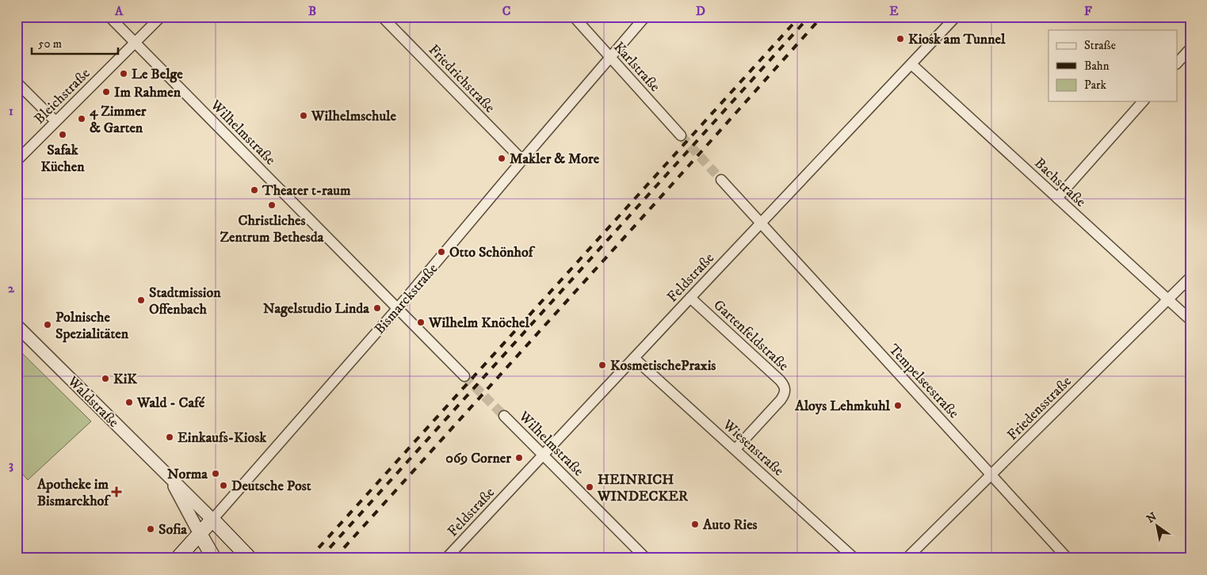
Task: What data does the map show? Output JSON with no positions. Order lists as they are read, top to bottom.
{
  "streets": {
    "main road": ["Bismarckstraße", "Waldstraße"],
    "street": [
      "Karlstraße",
      "Friedrichstraße",
      "Bleichstraße",
      "Wilhelmstraße",
      "Bachstraße",
      "Feldstraße",
      "Gartenfeldstraße",
      "Tempelseestraße",
      "Friedensstraße",
      "Wiesenstraße"
    ]
  },
  "crossings": [
    ["Karlstraße", "Bismarckstraße"],
    ["Friedrichstraße", "Bismarckstraße"],
    ["Bleichstraße", "Wilhelmstraße"],
    ["Wilhelmstraße", "Feldstraße"],
    ["Wilhelmstraße", "Bismarckstraße"],
    ["Bachstraße", "Feldstraße"],
    ["Bachstraße", "Friedensstraße"],
    ["Feldstraße", "Gartenfeldstraße"],
    ["Feldstraße", "Tempelseestraße"],
    ["Feldstraße", "Wiesenstraße"],
    ["Bismarckstraße", "Waldstraße"],
    ["Gartenfeldstraße", "Wiesenstraße"],
    ["Tempelseestraße", "Friedensstraße"]
  ],
  "places": {
    "other": [
      "Kiosk am Tunnel",
      "Le Belge",
      "Im Rahmen",
      "Wilhelmschule",
      "4 Zimmer & Garten",
      "Safak Küchen",
      "Makler & More",
      "Theater t-raum",
      "Christliches Zentrum Bethesda",
      "Otto Schönhof",
      "Stadtmission Offenbach",
      "Nagelstudio Linda",
      "Wilhelm Knöchel",
      "Polnische Spezialitäten",
      "KosmetischePraxis",
      "KiK",
      "Wald - Café",
      "Aloys Lehmkuhl",
      "Einkaufs-Kiosk",
      "069 Corner",
      "Norma",
      "Deutsche Post",
      "HEINRICH WINDECKER",
      "Auto Ries",
      "Sofia"
    ],
    "health": ["Apotheke im Bismarckhof"]
  },
  "legend": ["Straße", "Bahn", "Park"],
  "scale_bar": "50 m",
  "north": "top left",
  "grid": {
    "columns": [
      "A",
      "B",
      "C",
      "D",
      "E",
      "F"
    ],
    "rows": ["1", "2", "3"]
  }
}
